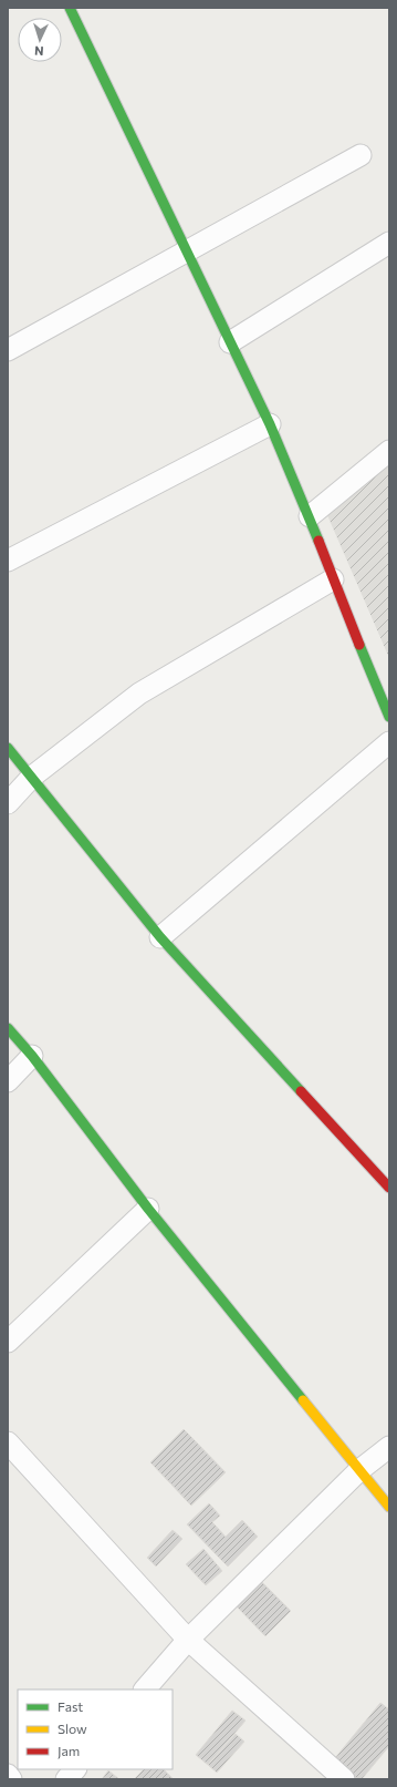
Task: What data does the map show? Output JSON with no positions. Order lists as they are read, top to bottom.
{
  "legend": ["Fast", "Slow", "Jam"],
  "north": "bottom"
}
